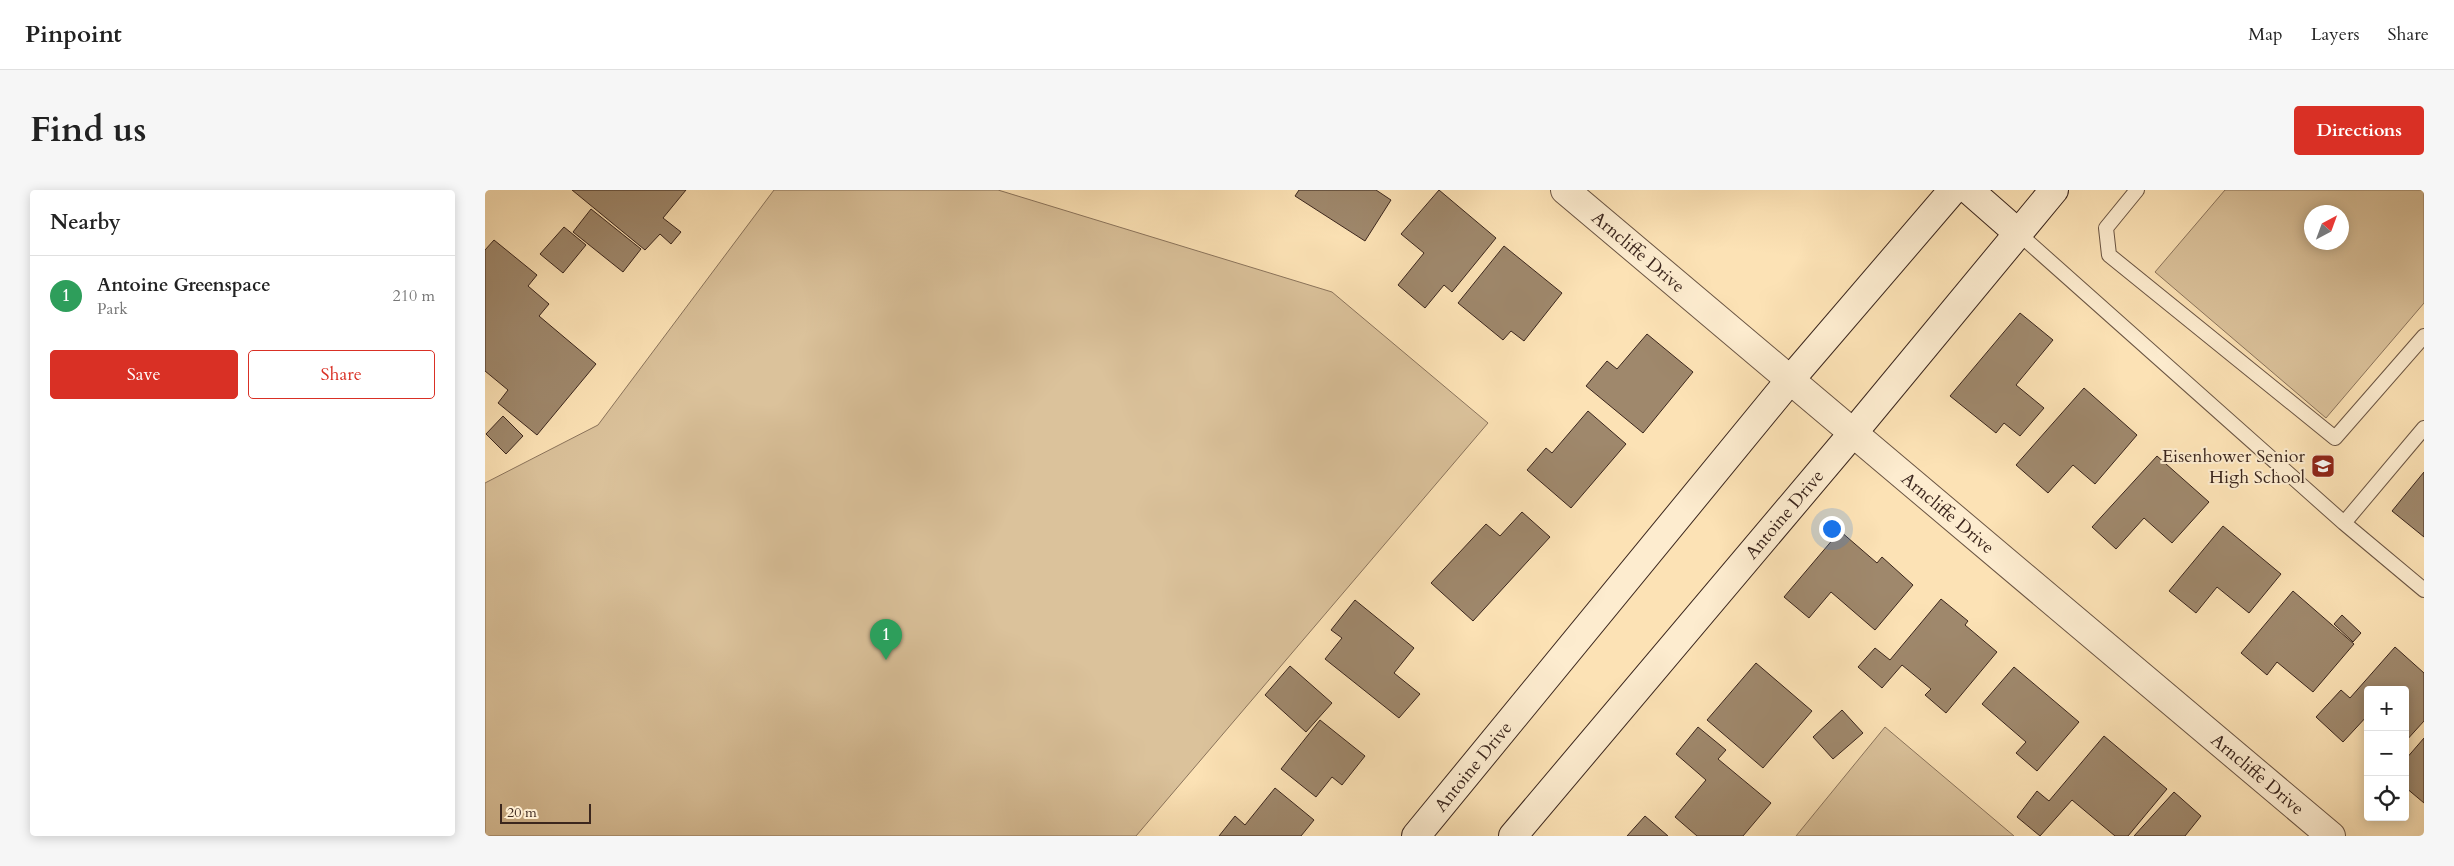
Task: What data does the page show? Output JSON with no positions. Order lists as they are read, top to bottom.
{
  "streets": {
    "main road": ["Arncliffe Drive", "Antoine Drive"]
  },
  "crossings": [
    ["Arncliffe Drive", "Antoine Drive"]
  ],
  "places": {
    "school or university": ["Eisenhower Senior High School"]
  },
  "scale_bar": "20 m",
  "north": "top right",
  "page": {
    "header": "Pinpoint",
    "nav": ["Map", "Layers", "Share"],
    "title": "Find us",
    "buttons": [
      "Directions",
      ["Save", "Share"]
    ],
    "heading": "Nearby",
    "list": [
      {
        "mark": "1",
        "name": "Antoine Greenspace",
        "note": "Park",
        "value": "210 m"
      }
    ],
    "pins": "1",
    "map_buttons": ["+", "−"],
    "scale": "20 m"
  }
}
